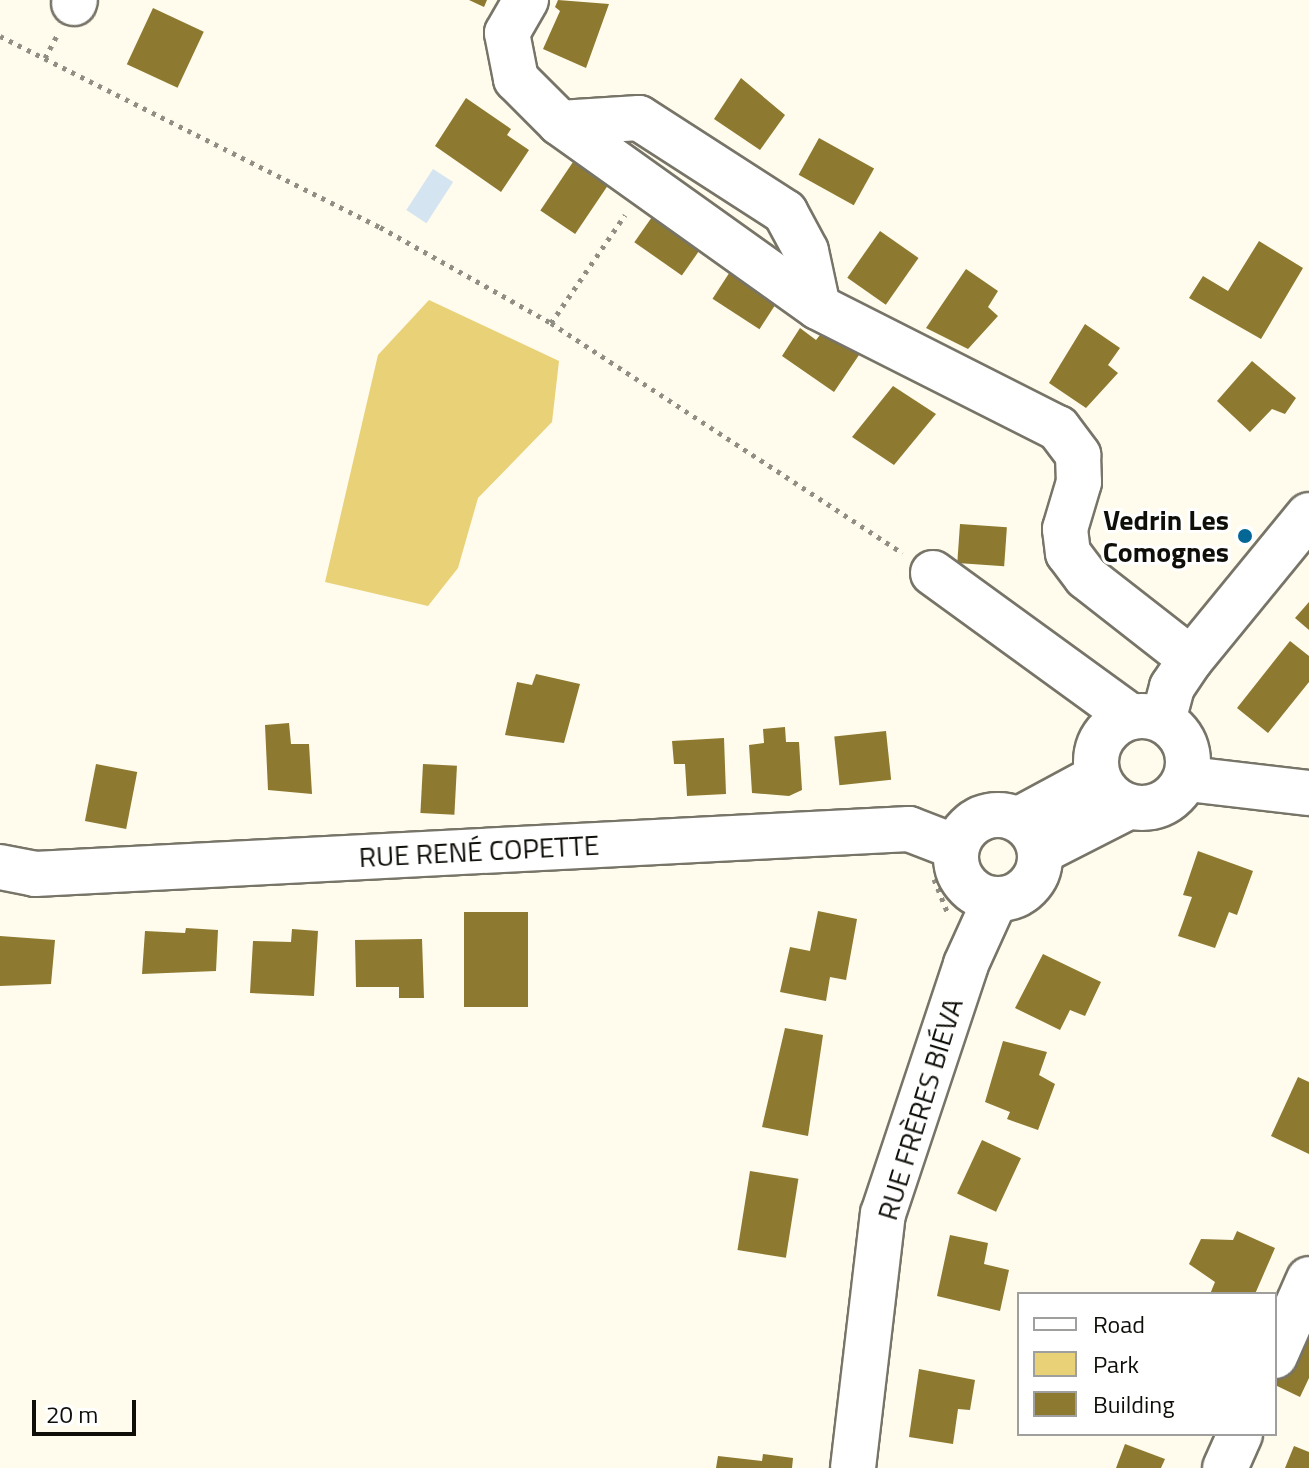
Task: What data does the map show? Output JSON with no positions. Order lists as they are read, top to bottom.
{
  "streets": {
    "street": ["RUE RENÉ COPETTE", "RUE FRÈRES BIÉVA"]
  },
  "crossings": [
    ["RUE RENÉ COPETTE", "RUE FRÈRES BIÉVA"]
  ],
  "places": ["Vedrin Les Comognes"],
  "legend": ["Road", "Park", "Building"],
  "scale_bar": "20 m"
}
